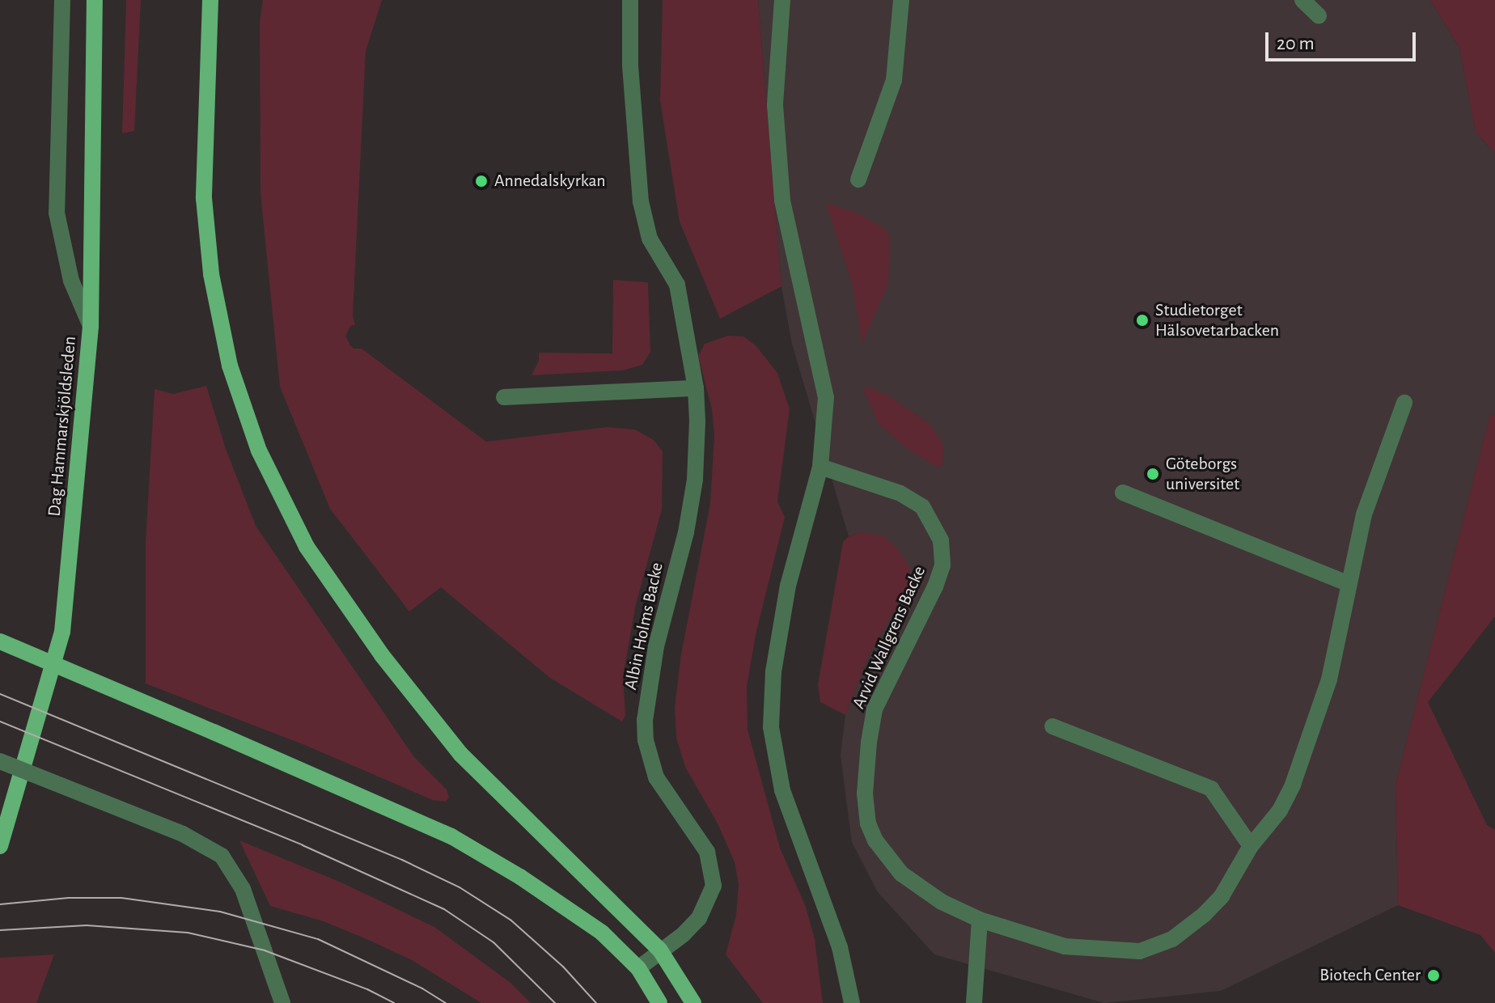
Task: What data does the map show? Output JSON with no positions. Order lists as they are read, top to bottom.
{
  "streets": {
    "main road": ["Dag Hammarskjöldsleden"],
    "street": ["Albin Holms Backe", "Arvid Wallgrens Backe"]
  },
  "places": [
    "Annedalskyrkan",
    "Studietorget Hälsovetarbacken",
    "Göteborgs universitet",
    "Biotech Center"
  ],
  "scale_bar": "20 m"
}
